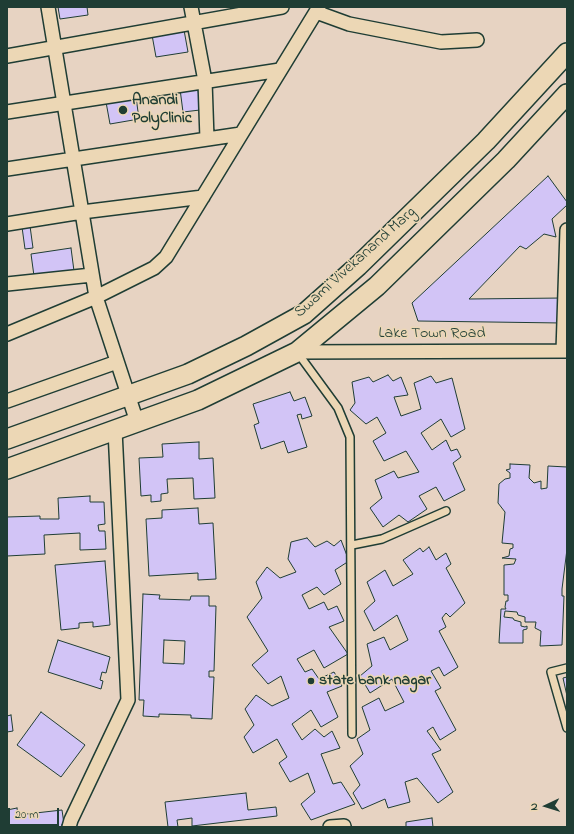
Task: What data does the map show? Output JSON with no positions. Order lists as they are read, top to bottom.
{
  "streets": {
    "main road": ["Swami Vivekanand Marg"],
    "street": ["Lake Town Road"]
  },
  "crossings": [
    ["Swami Vivekanand Marg", "Lake Town Road"]
  ],
  "places": ["Anandi PolyClinic", "state bank nagar"],
  "scale_bar": "20 m",
  "north": "left"
}
